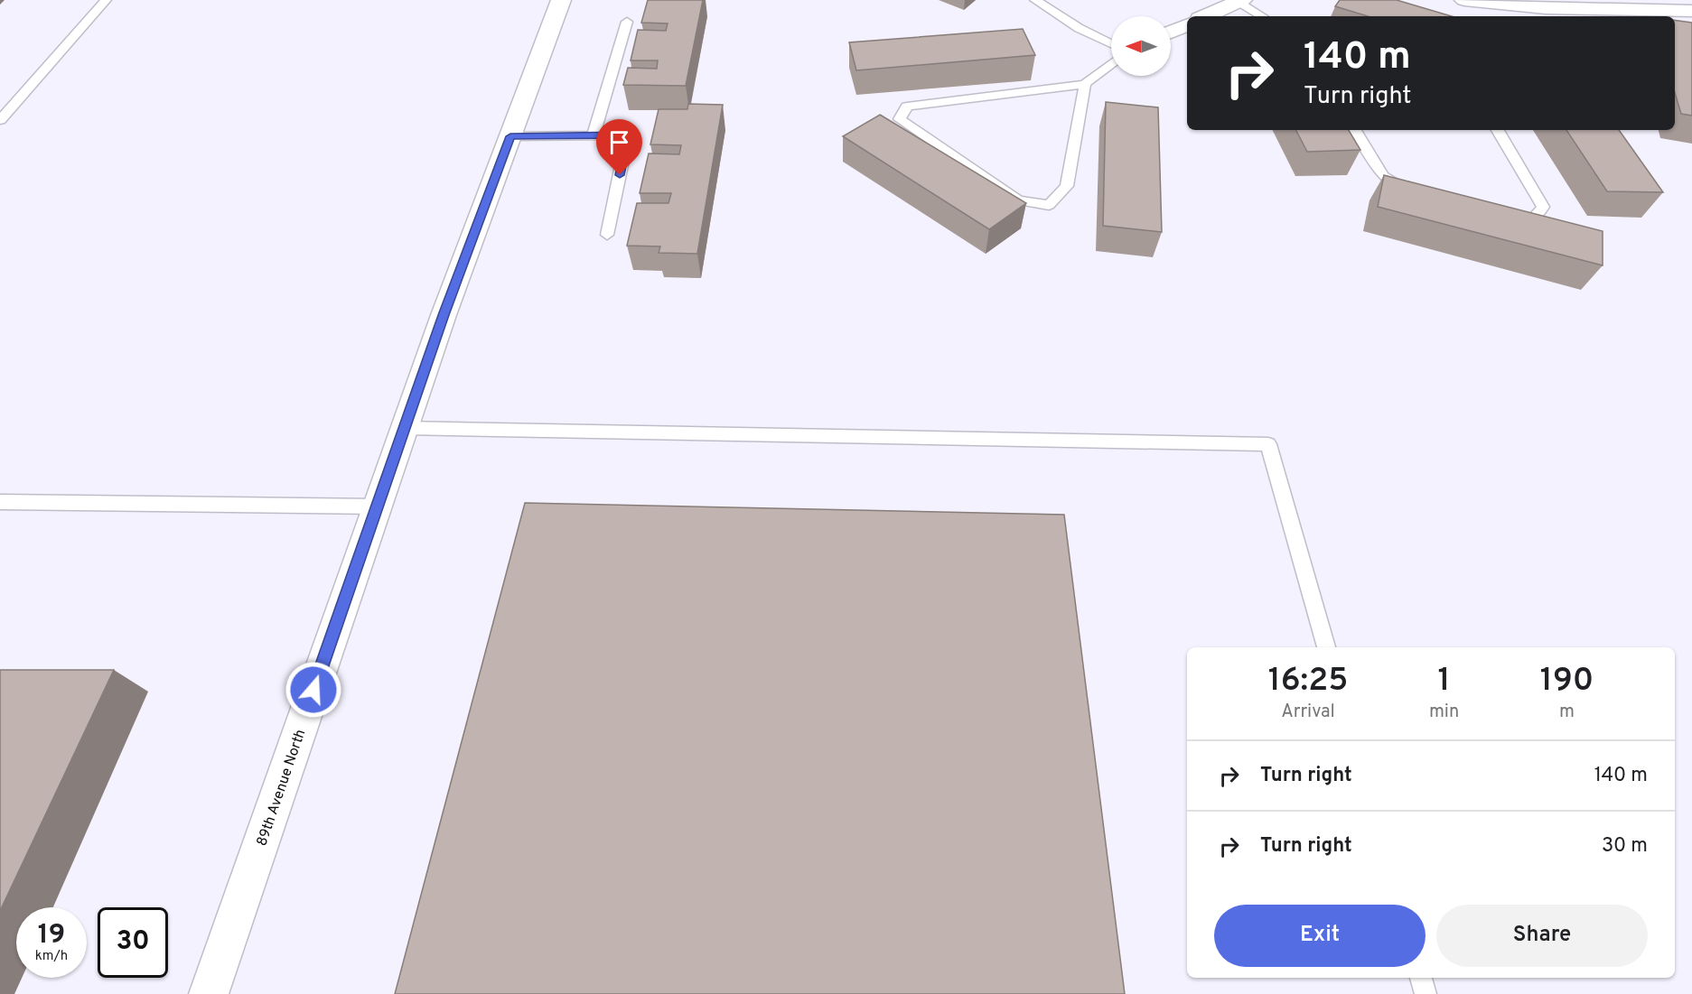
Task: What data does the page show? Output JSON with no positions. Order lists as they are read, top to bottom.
{
  "streets": {
    "street": ["89th Avenue North"]
  },
  "north": "left",
  "page": {
    "turn": ["140 m", "Turn right"],
    "eta": [
      "16:25",
      "Arrival",
      "1",
      "min",
      "190",
      "m"
    ],
    "list": [
      {
        "name": "Turn right",
        "value": "140 m"
      },
      {
        "name": "Turn right",
        "value": "30 m"
      }
    ],
    "buttons": ["Exit", "Share"],
    "speed": "19 km/h",
    "limit": "30"
  }
}
